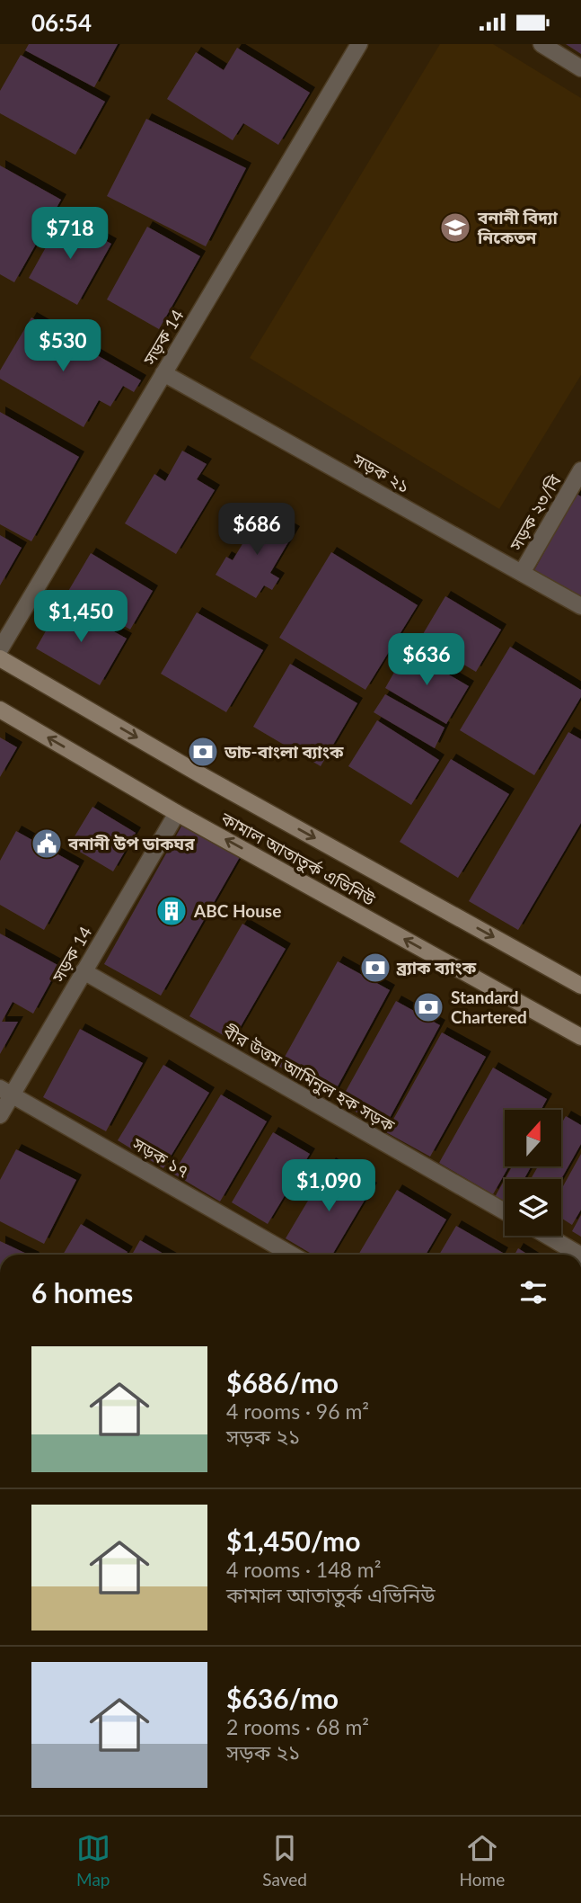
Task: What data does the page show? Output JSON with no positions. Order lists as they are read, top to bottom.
{
  "streets": {
    "main road": ["কামাল আতাতুর্ক এভিনিউ"],
    "street": [
      "সড়ক 14",
      "সড়ক ২১",
      "সড়ক ২৩/বি",
      "বীর উত্তম আমিনুল হক সড়ক",
      "সড়ক ১৭"
    ]
  },
  "crossings": [
    ["সড়ক 14", "সড়ক ২১"],
    ["সড়ক 14", "কামাল আতাতুর্ক এভিনিউ"],
    ["সড়ক 14", "বীর উত্তম আমিনুল হক সড়ক"],
    ["সড়ক 14", "সড়ক ১৭"],
    ["সড়ক ২১", "সড়ক ২৩/বি"]
  ],
  "places": {
    "school or university": ["বনানী বিদ্যা নিকেতন"],
    "bank": ["ডাচ-বাংলা ব্যাংক", "ব্র্যাক ব্যাংক", "Standard Chartered"],
    "public building": ["বনানী উপ ডাকঘর"],
    "building": ["ABC House"]
  },
  "north": "top",
  "page": {
    "status": "06:54",
    "price": [
      "$718",
      "$530",
      "$686",
      "$1,450",
      "$636",
      "$1,090"
    ],
    "heading": "6 homes",
    "list": [
      {
        "name": "$686/mo",
        "note": "4 rooms · 96 m² · সড়ক ২১"
      },
      {
        "name": "$1,450/mo",
        "note": "4 rooms · 148 m² · কামাল আতাতুর্ক এভিনিউ"
      },
      {
        "name": "$636/mo",
        "note": "2 rooms · 68 m² · সড়ক ২১"
      }
    ],
    "tabs": ["Map", "Saved", "Home"]
  }
}
